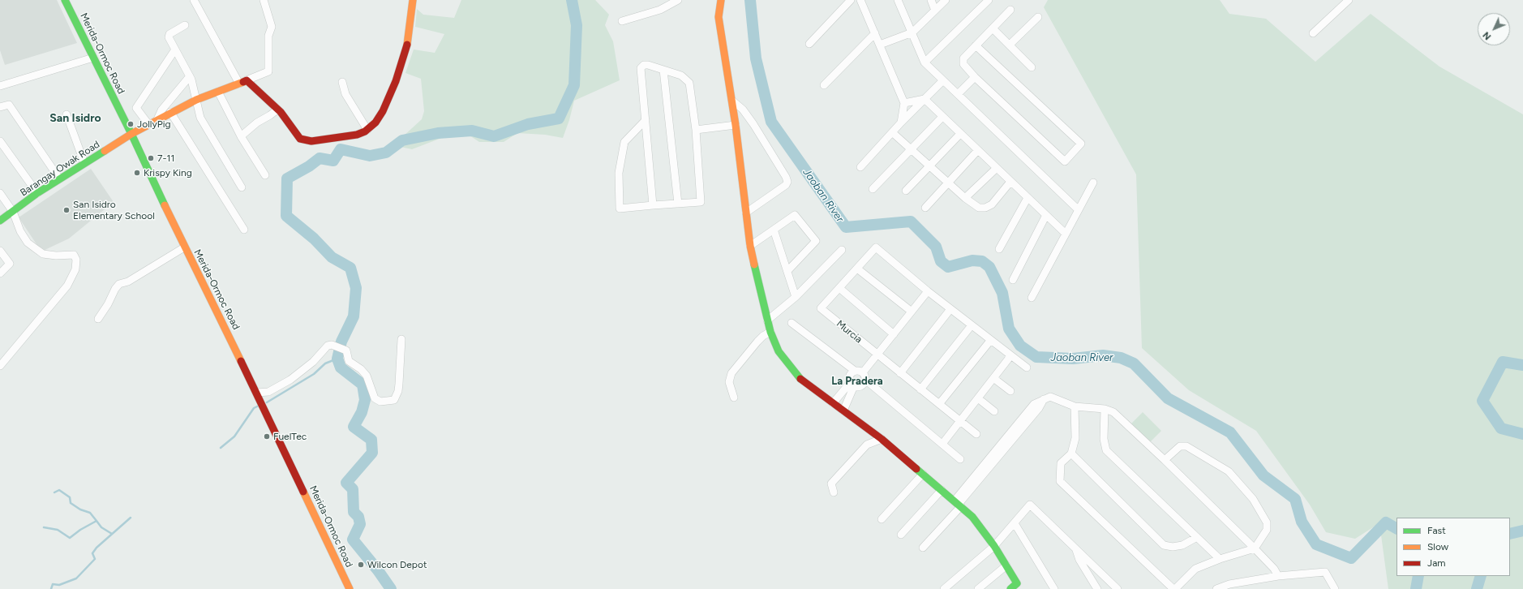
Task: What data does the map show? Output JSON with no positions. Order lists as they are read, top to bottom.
{
  "streets": {
    "main road": ["Merida-Ormoc Road", "Barangay Owak Road"],
    "street": ["Murcia"]
  },
  "crossings": [
    ["Merida-Ormoc Road", "Barangay Owak Road"]
  ],
  "districts": ["San Isidro", "La Pradera"],
  "water": ["Jaoban River"],
  "places": [
    "JollyPig",
    "7-11",
    "Krispy King",
    "San Isidro Elementary School",
    "FuelTec",
    "Wilcon Depot"
  ],
  "legend": ["Fast", "Slow", "Jam"],
  "north": "bottom left"
}
